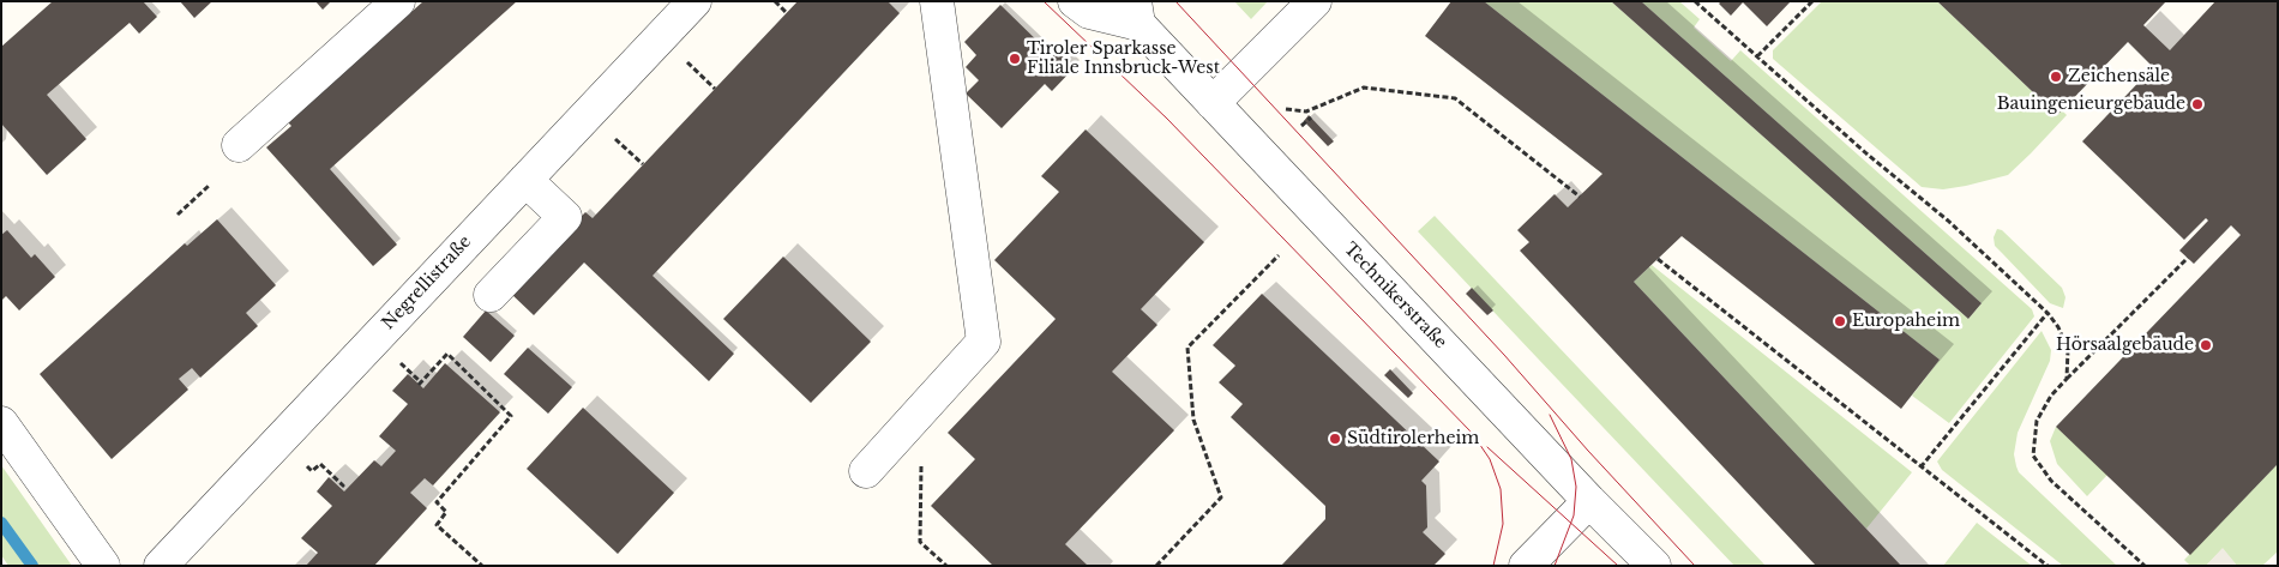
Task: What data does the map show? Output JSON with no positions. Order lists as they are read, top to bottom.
{
  "streets": {
    "street": ["Negrellistraße", "Technikerstraße"]
  },
  "places": [
    "Tiroler Sparkasse Filiale Innsbruck-West",
    "Zeichensäle",
    "Bauingenieurgebäude",
    "Europaheim",
    "Hörsaalgebäude",
    "Südtirolerheim"
  ]
}
